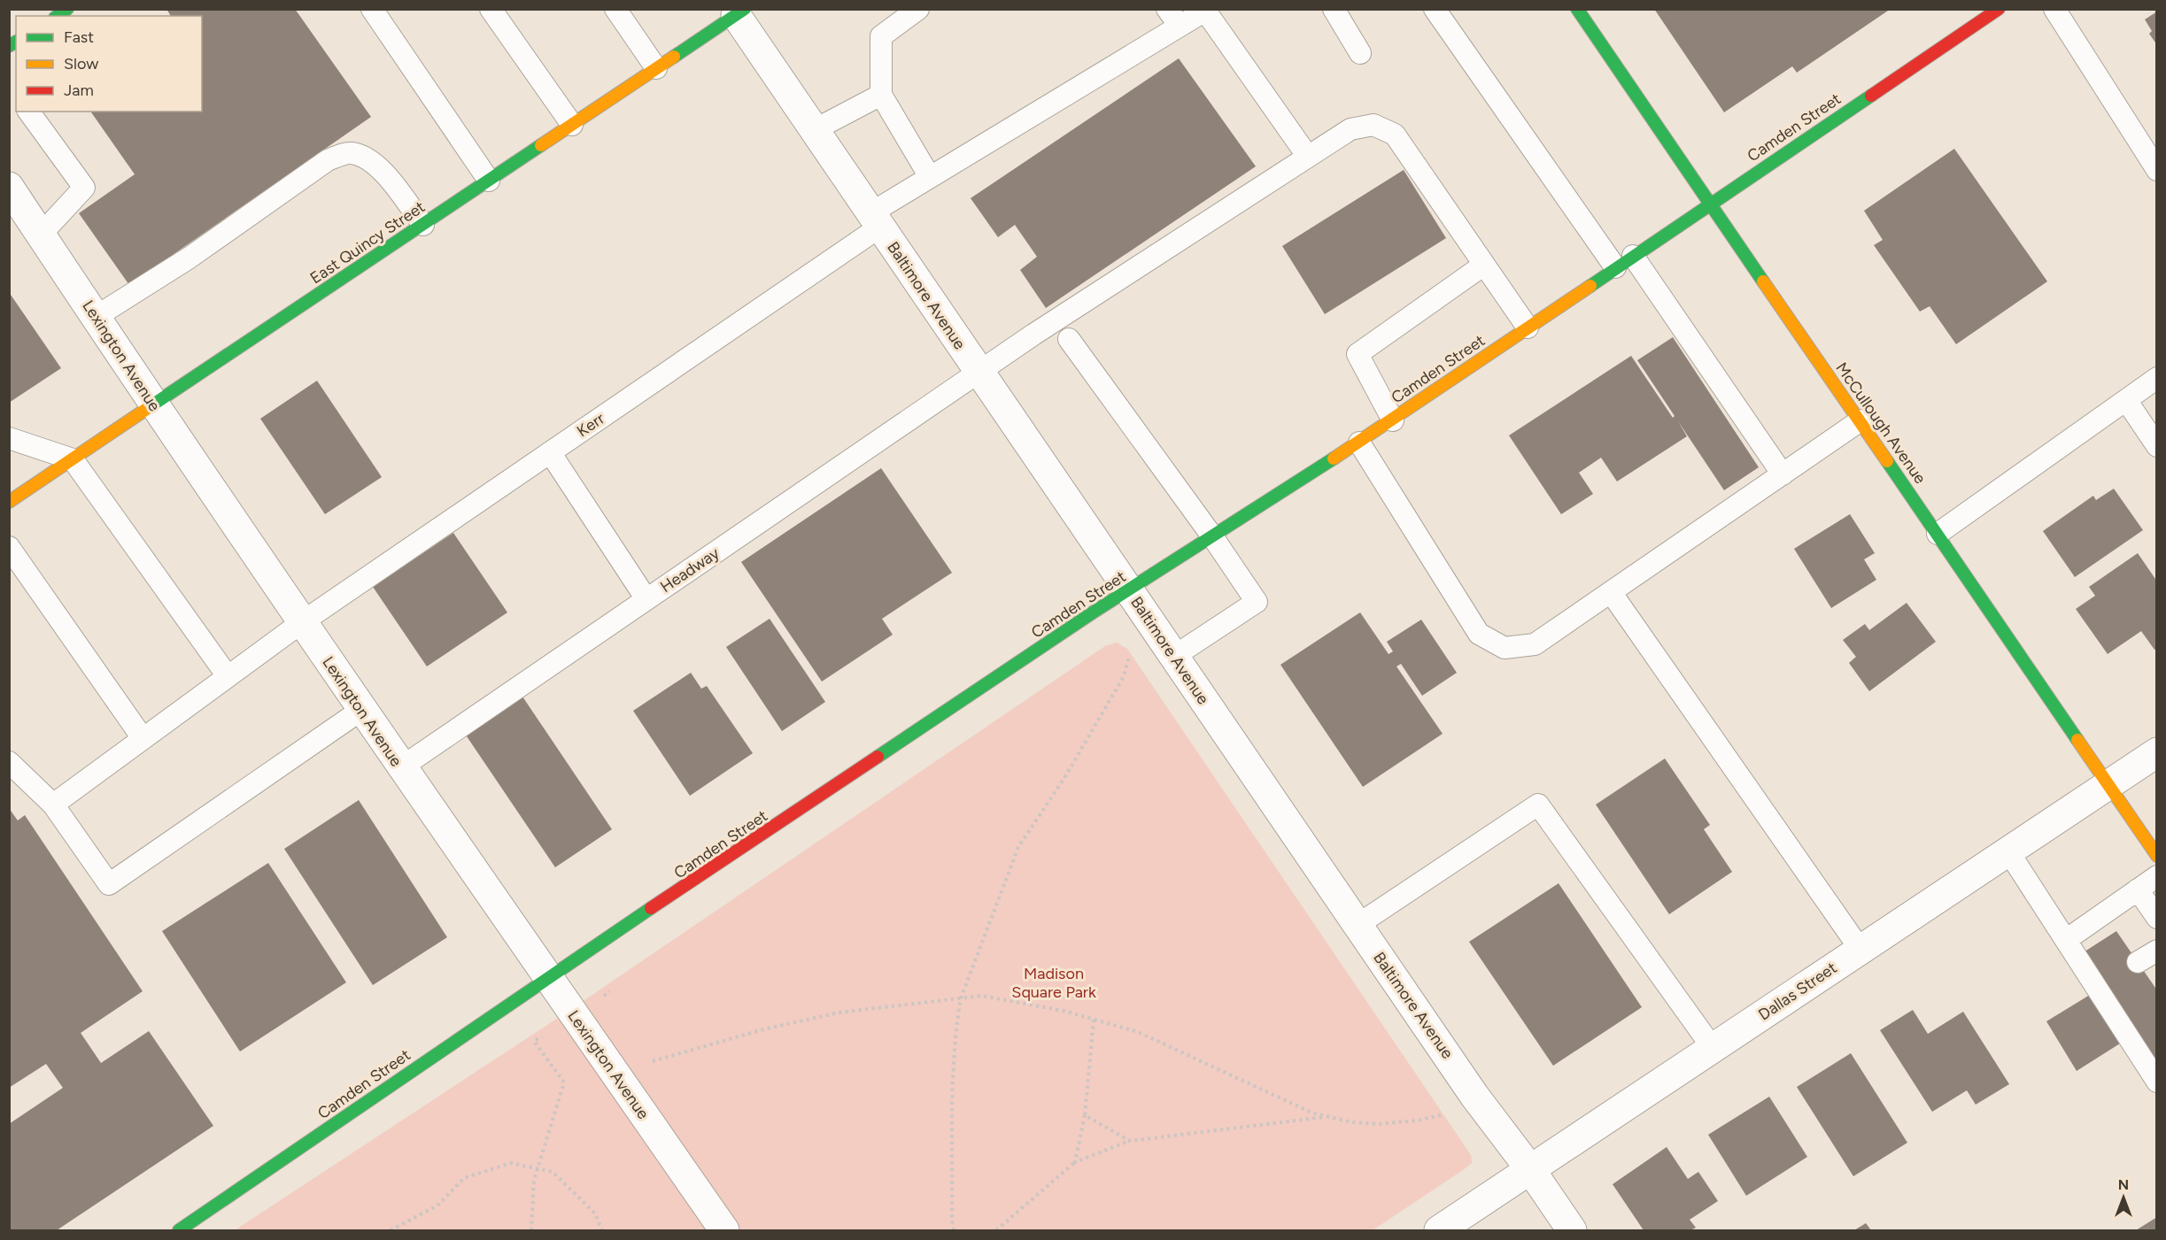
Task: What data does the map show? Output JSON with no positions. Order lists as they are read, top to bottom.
{
  "streets": {
    "main road": ["Camden Street", "East Quincy Street", "McCullough Avenue"],
    "street": ["Baltimore Avenue", "Lexington Avenue", "Dallas Street"],
    "lane": ["Kerr", "Headway"]
  },
  "crossings": [
    ["Camden Street", "Baltimore Avenue"],
    ["Camden Street", "Lexington Avenue"],
    ["Camden Street", "McCullough Avenue"],
    ["Camden Street", "Headway"],
    ["East Quincy Street", "Baltimore Avenue"],
    ["East Quincy Street", "Lexington Avenue"],
    ["Baltimore Avenue", "Kerr"],
    ["Baltimore Avenue", "Headway"],
    ["Baltimore Avenue", "Dallas Street"],
    ["Lexington Avenue", "Kerr"],
    ["Lexington Avenue", "Headway"],
    ["McCullough Avenue", "Dallas Street"],
    ["Kerr", "Headway"]
  ],
  "parks": ["Madison Square Park"],
  "legend": ["Fast", "Slow", "Jam"],
  "north": "top"
}
